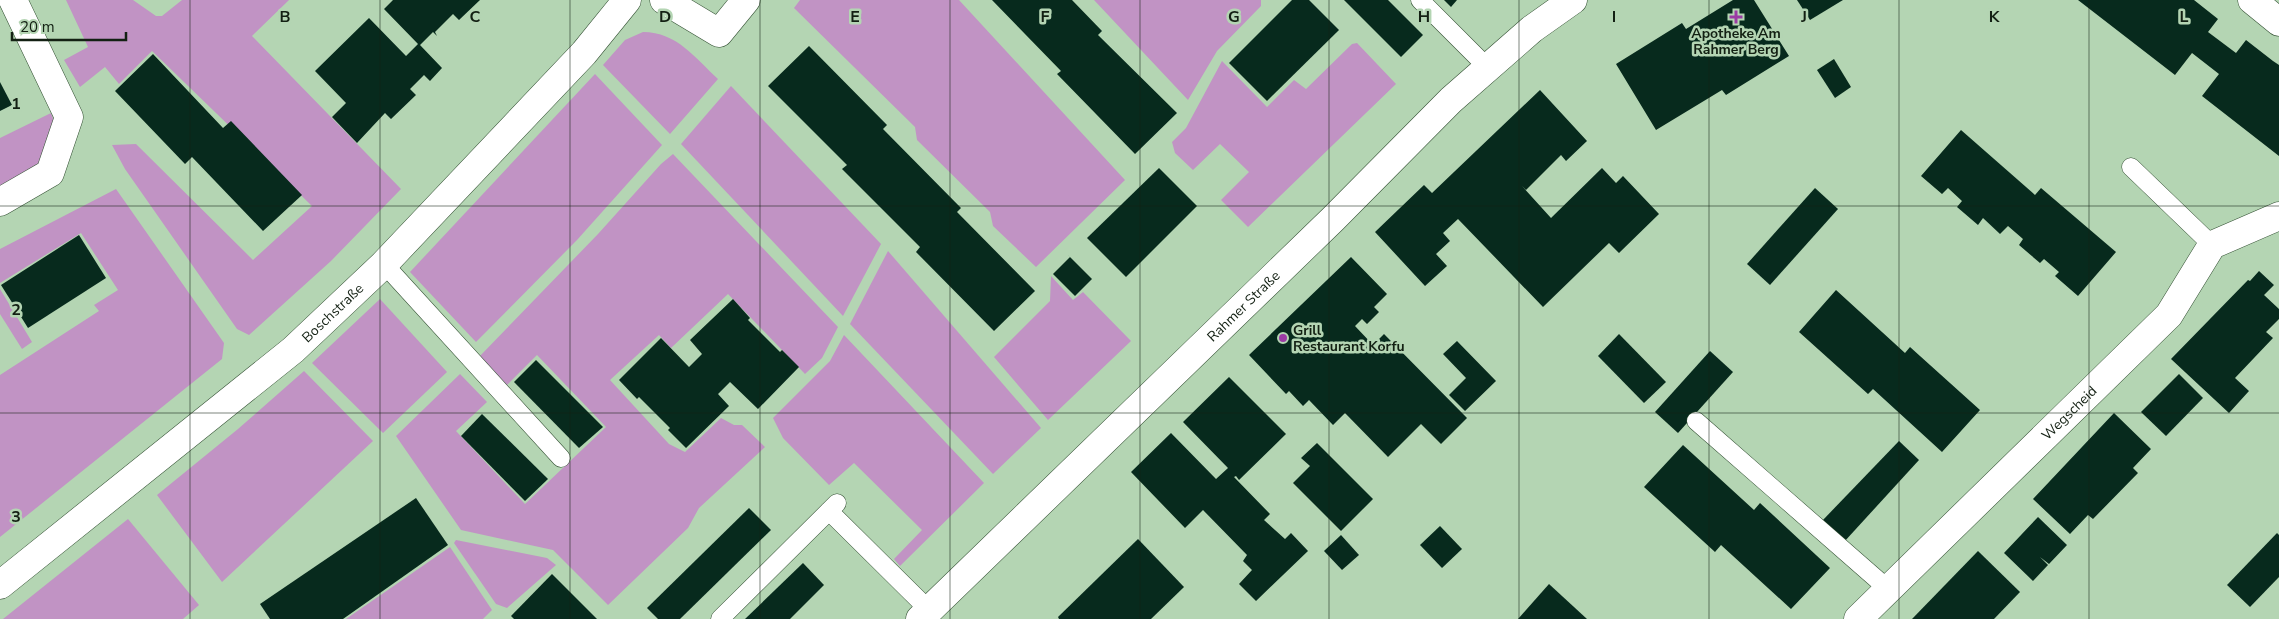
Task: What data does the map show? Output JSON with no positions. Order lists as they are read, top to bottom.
{
  "streets": {
    "street": ["Rahmer Straße", "Boschstraße", "Wegscheid"]
  },
  "places": {
    "health": ["Apotheke Am Rahmer Berg"],
    "other": ["Grill Restaurant Korfu"]
  },
  "scale_bar": "20 m",
  "grid": {
    "columns": [
      "B",
      "C",
      "D",
      "E",
      "F",
      "G",
      "H",
      "I",
      "J",
      "K",
      "L"
    ],
    "rows": ["1", "2", "3"]
  }
}
